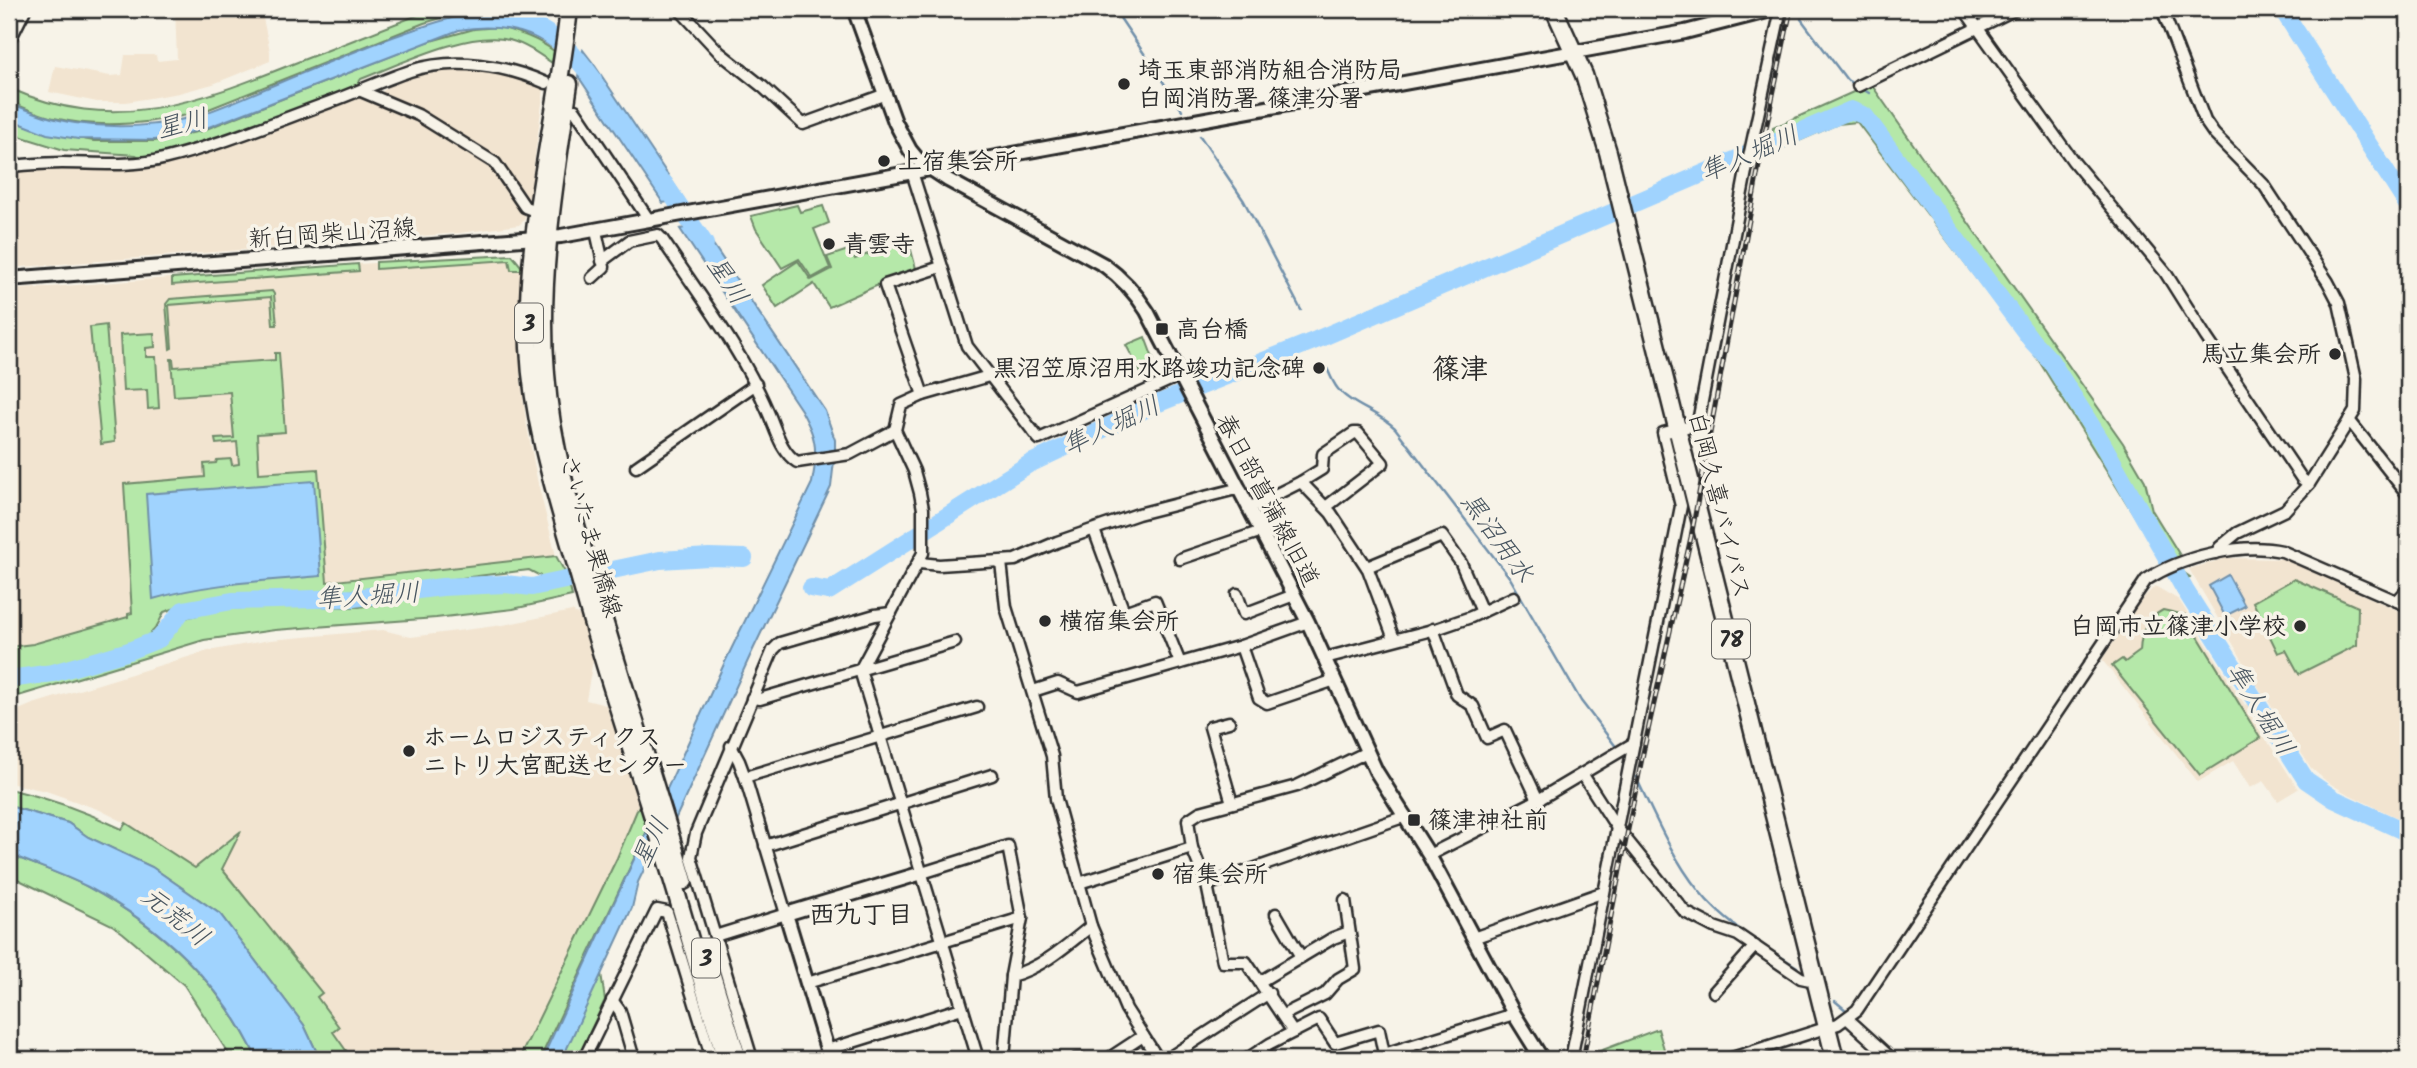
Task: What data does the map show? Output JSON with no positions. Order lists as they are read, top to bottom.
{
  "streets": {
    "main road": [
      "3",
      "白岡久喜バイパス",
      "さいたま栗橋線",
      "78"
    ],
    "street": ["新白岡柴山沼線", "春日部菖蒲線旧道"]
  },
  "crossings": [
    ["新白岡柴山沼線", "さいたま栗橋線"]
  ],
  "districts": ["篠津", "西九丁目"],
  "water": [
    "星川",
    "隼人堀川",
    "黒沼用水",
    "元荒川"
  ],
  "places": {
    "other": [
      "埼玉東部消防組合消防局 白岡消防署 篠津分署",
      "上宿集会所",
      "青雲寺",
      "馬立集会所",
      "黒沼笠原沼用水路竣功記念碑",
      "横宿集会所",
      "白岡市立篠津小学校",
      "ホームロジスティクス ニトリ大宮配送センター",
      "宿集会所"
    ],
    "transit": ["高台橋", "篠津神社前"]
  }
}
